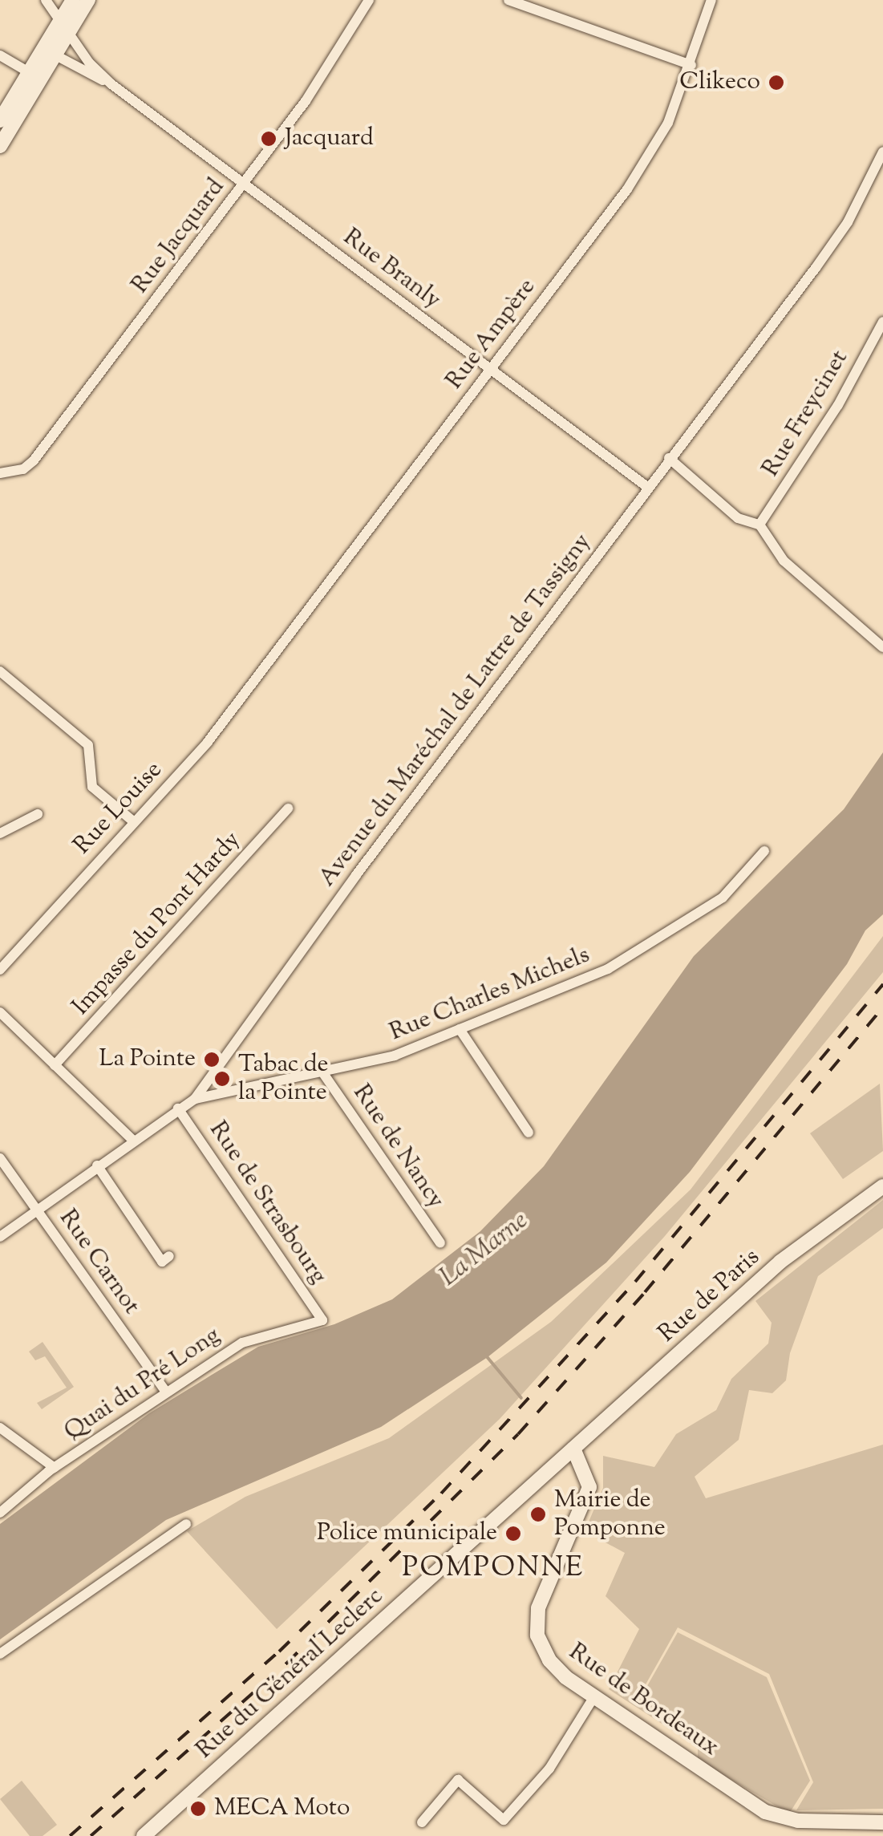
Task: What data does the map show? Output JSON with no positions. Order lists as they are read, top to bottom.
{
  "streets": {
    "main road": ["Rue de Paris", "Rue du Général Leclerc", "Rue de Bordeaux"],
    "street": [
      "Rue Jacquard",
      "Rue Branly",
      "Rue Ampère",
      "Rue Freycinet",
      "Avenue du Maréchal de Lattre de Tassigny",
      "Rue Louise",
      "Impasse du Pont Hardy",
      "Rue Charles Michels",
      "Rue de Nancy",
      "Rue de Strasbourg",
      "Rue Carnot",
      "Quai du Pré Long"
    ]
  },
  "crossings": [
    ["Rue Jacquard", "Rue Branly"],
    ["Rue Branly", "Rue Ampère"],
    ["Rue Branly", "Avenue du Maréchal de Lattre de Tassigny"],
    ["Rue Ampère", "Rue Louise"],
    ["Avenue du Maréchal de Lattre de Tassigny", "Rue Charles Michels"],
    ["Avenue du Maréchal de Lattre de Tassigny", "Rue de Strasbourg"],
    ["Avenue du Maréchal de Lattre de Tassigny", "Rue Carnot"],
    ["Rue Charles Michels", "Rue de Nancy"],
    ["Rue de Strasbourg", "Quai du Pré Long"],
    ["Rue Carnot", "Quai du Pré Long"],
    ["Rue de Paris", "Rue du Général Leclerc"],
    ["Rue de Paris", "Rue de Bordeaux"],
    ["Rue du Général Leclerc", "Rue de Bordeaux"]
  ],
  "districts": ["POMPONNE"],
  "water": ["La Marne"],
  "places": [
    "Clikeco",
    "Jacquard",
    "La Pointe",
    "Tabac de la Pointe",
    "Mairie de Pomponne",
    "Police municipale",
    "MECA Moto"
  ]
}
